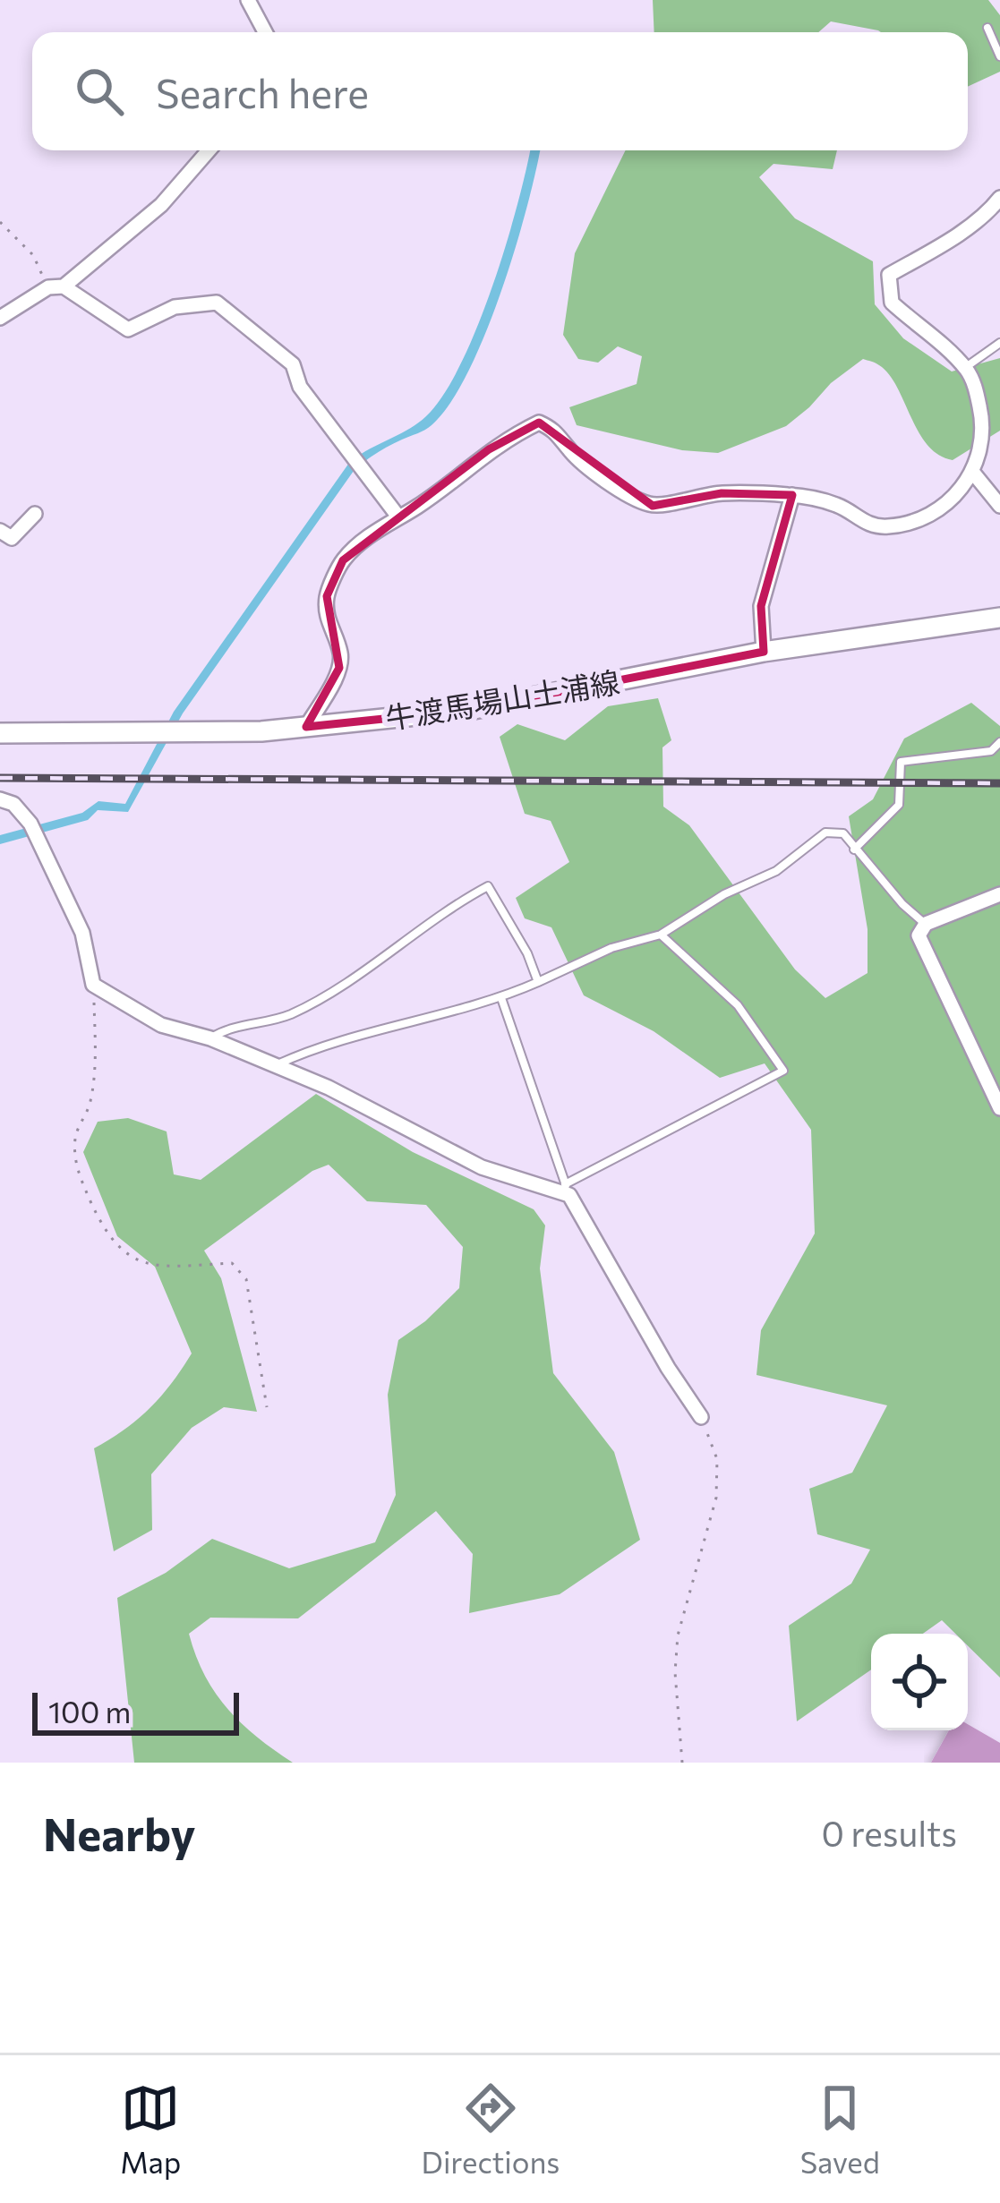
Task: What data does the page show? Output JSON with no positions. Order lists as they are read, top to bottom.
{
  "streets": {
    "main road": ["牛渡馬場山土浦線"]
  },
  "scale_bar": "100 m",
  "page": {
    "search": "Search here",
    "scale": "100 m",
    "heading": ["Nearby", "0 results"],
    "nav": ["Map", "Directions", "Saved"]
  }
}
